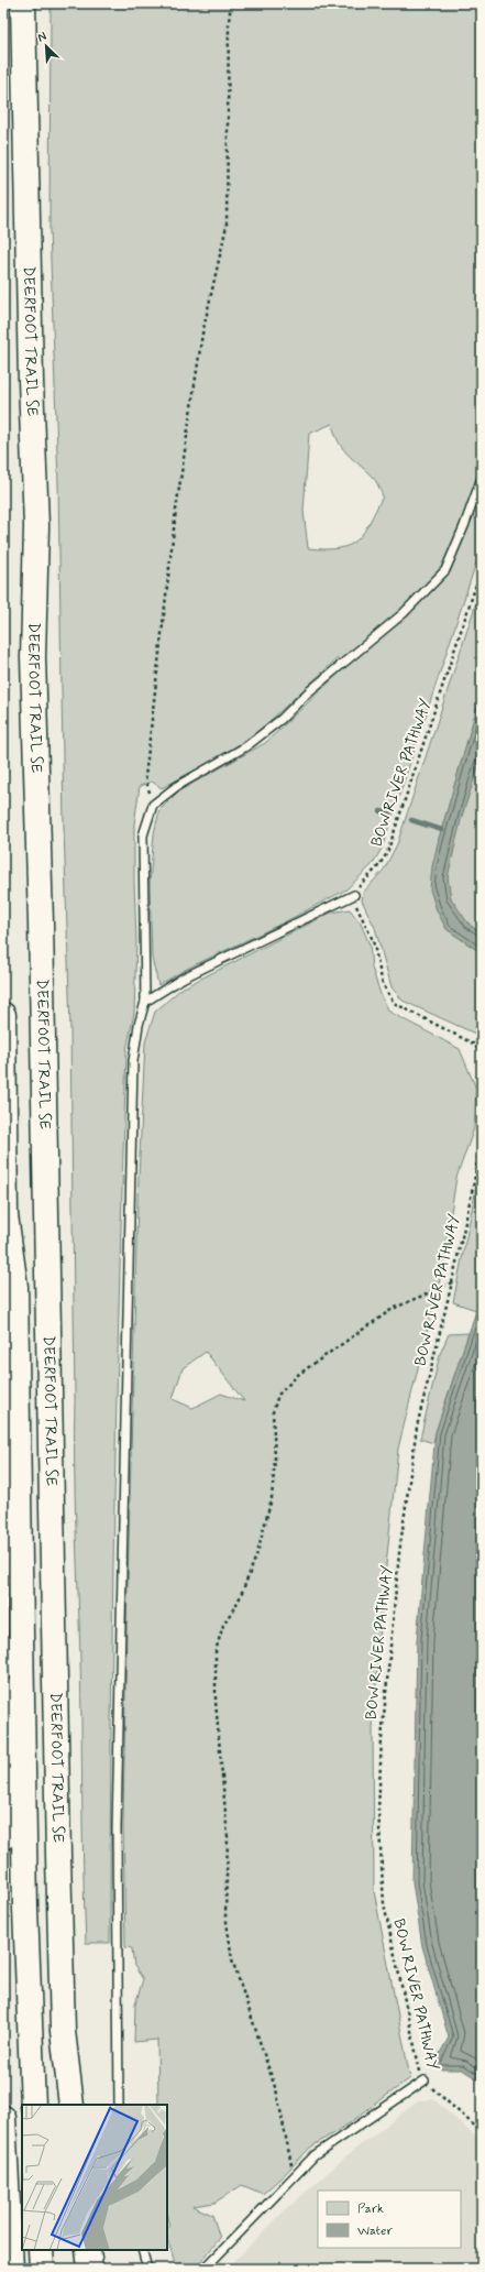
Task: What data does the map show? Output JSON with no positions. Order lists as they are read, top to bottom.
{
  "streets": {
    "highway": ["DEERFOOT TRAIL SE"],
    "path": ["BOW RIVER PATHWAY"]
  },
  "legend": ["Park", "Water"],
  "north": "top left"
}
